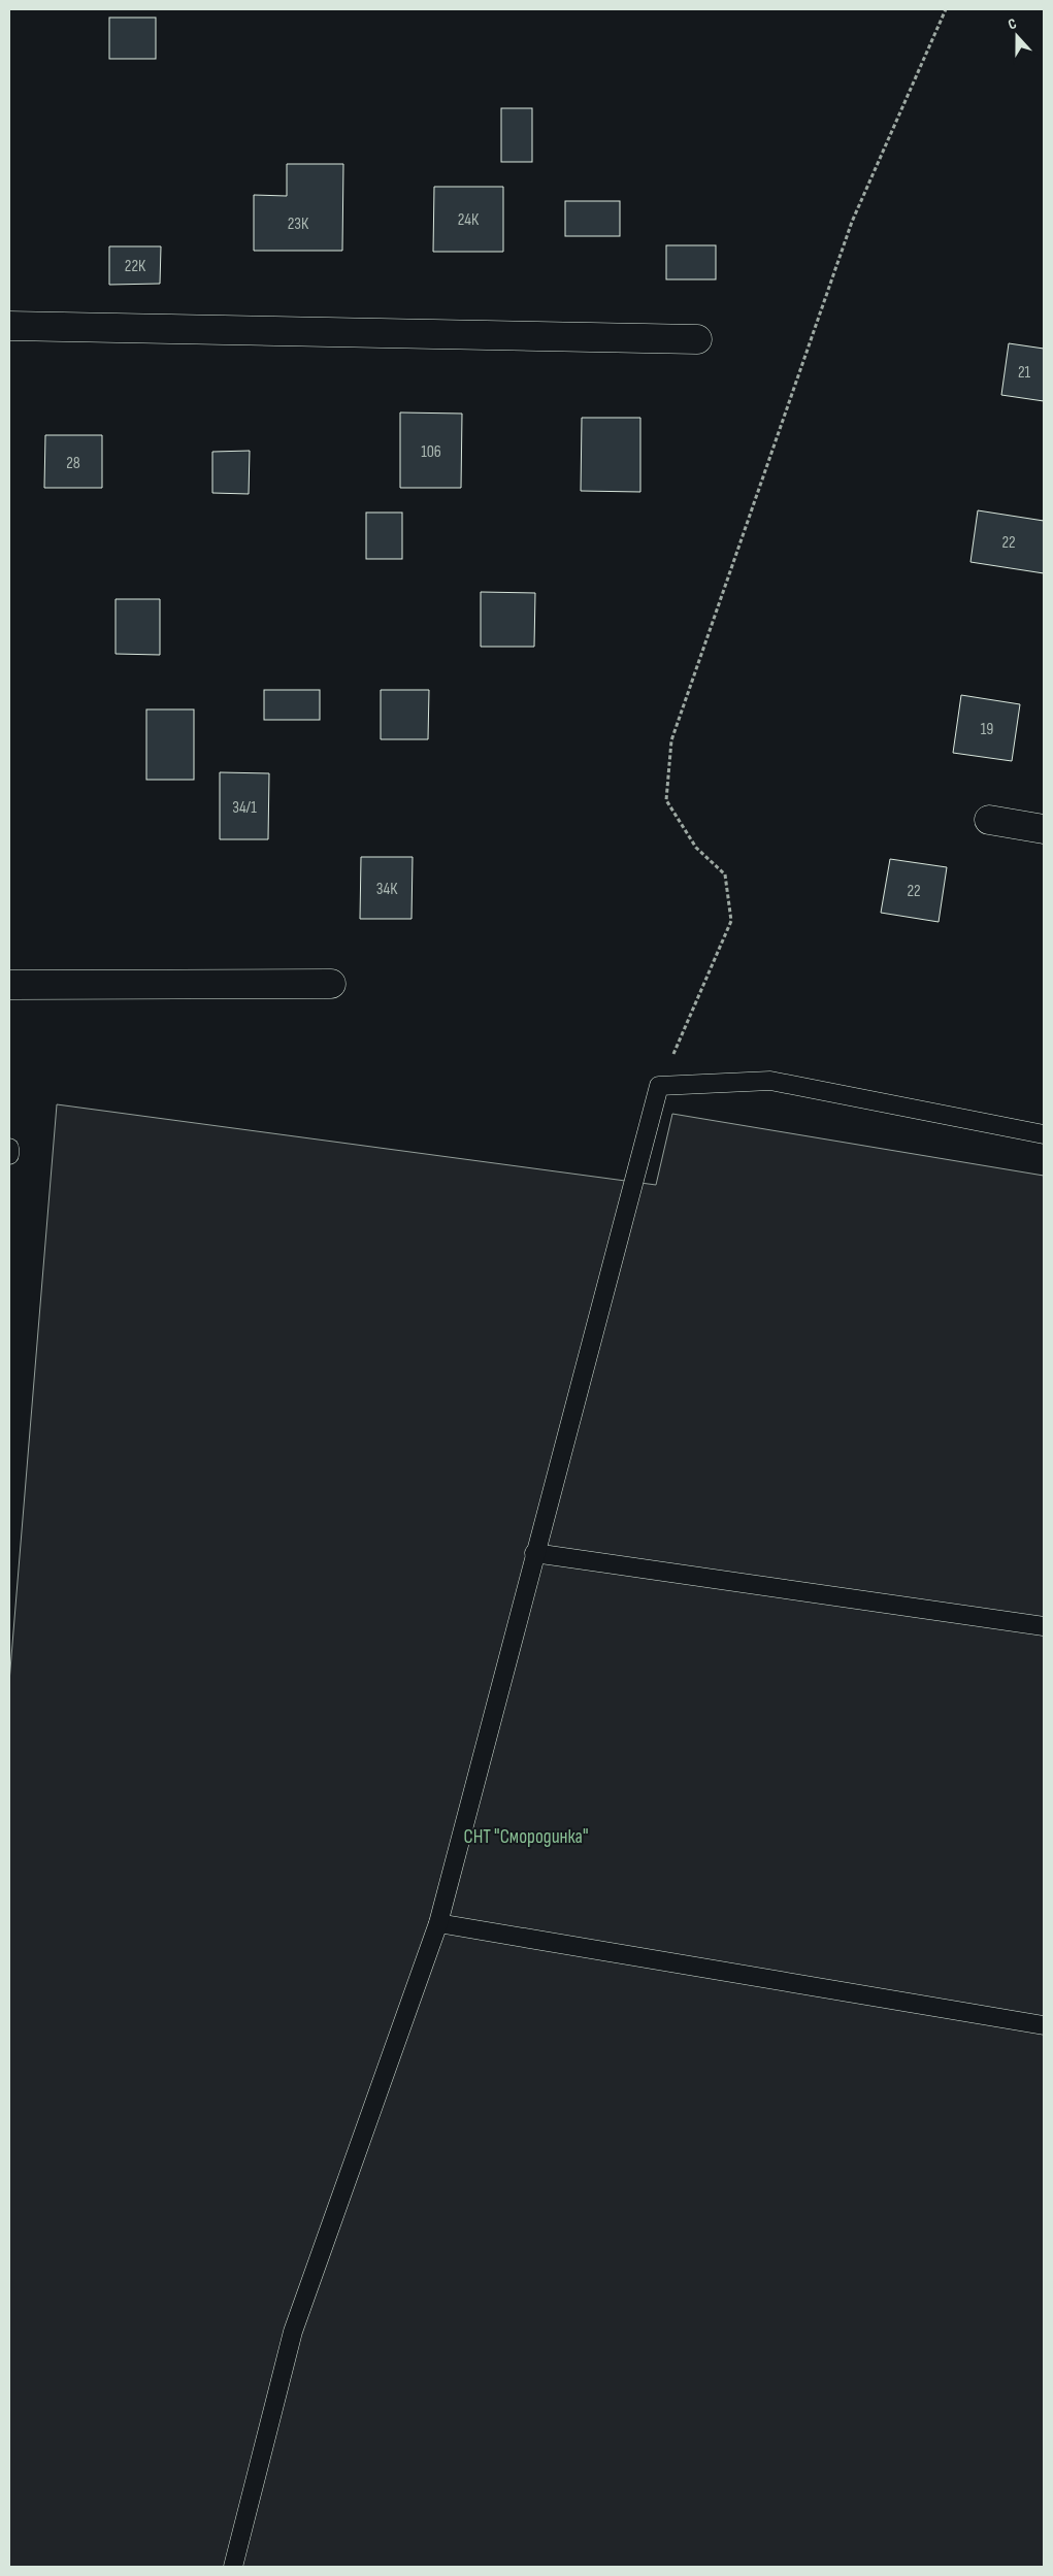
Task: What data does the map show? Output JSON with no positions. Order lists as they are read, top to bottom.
{
  "parks": ["СНТ \"Смородинка\""],
  "house_numbers": [
    "24К",
    "23К",
    "22К",
    "21",
    "106",
    "28",
    "22",
    "19",
    "34/1",
    "34К",
    "22"
  ],
  "north": "top"
}
